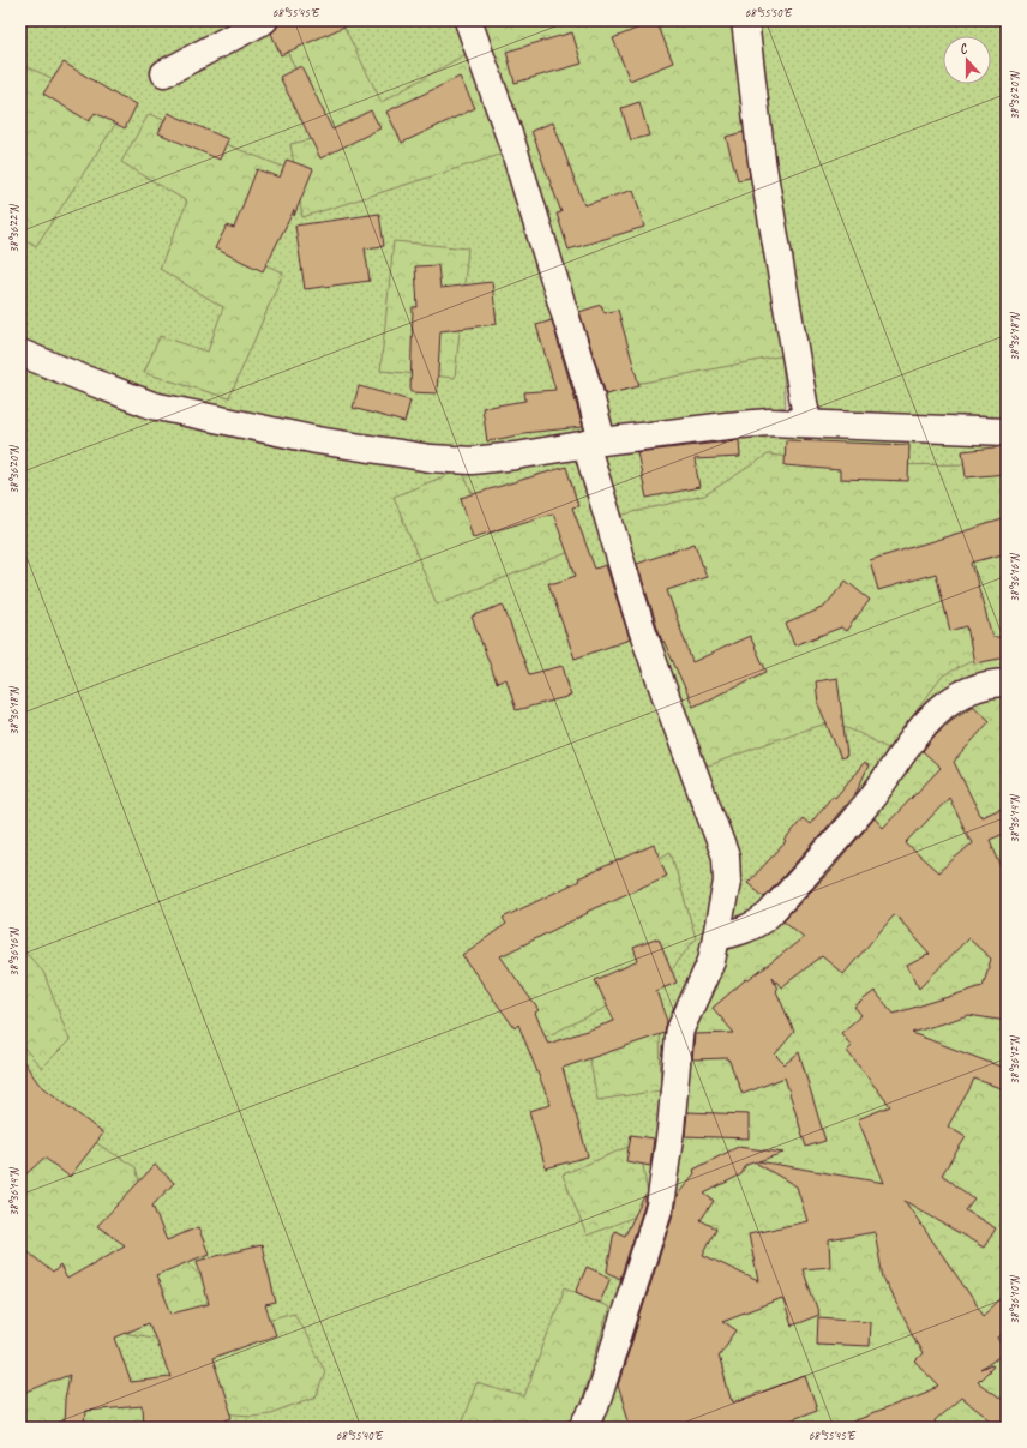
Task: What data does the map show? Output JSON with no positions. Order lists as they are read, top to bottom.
{
  "north": "top",
  "coordinates": [
    "68°55'45\"E",
    "68°55'50\"E",
    "38°36'20\"N",
    "38°36'22\"N",
    "38°36'18\"N",
    "38°36'16\"N",
    "38°36'14\"N",
    "38°36'12\"N",
    "38°36'10\"N",
    "68°55'40\"E"
  ]
}
